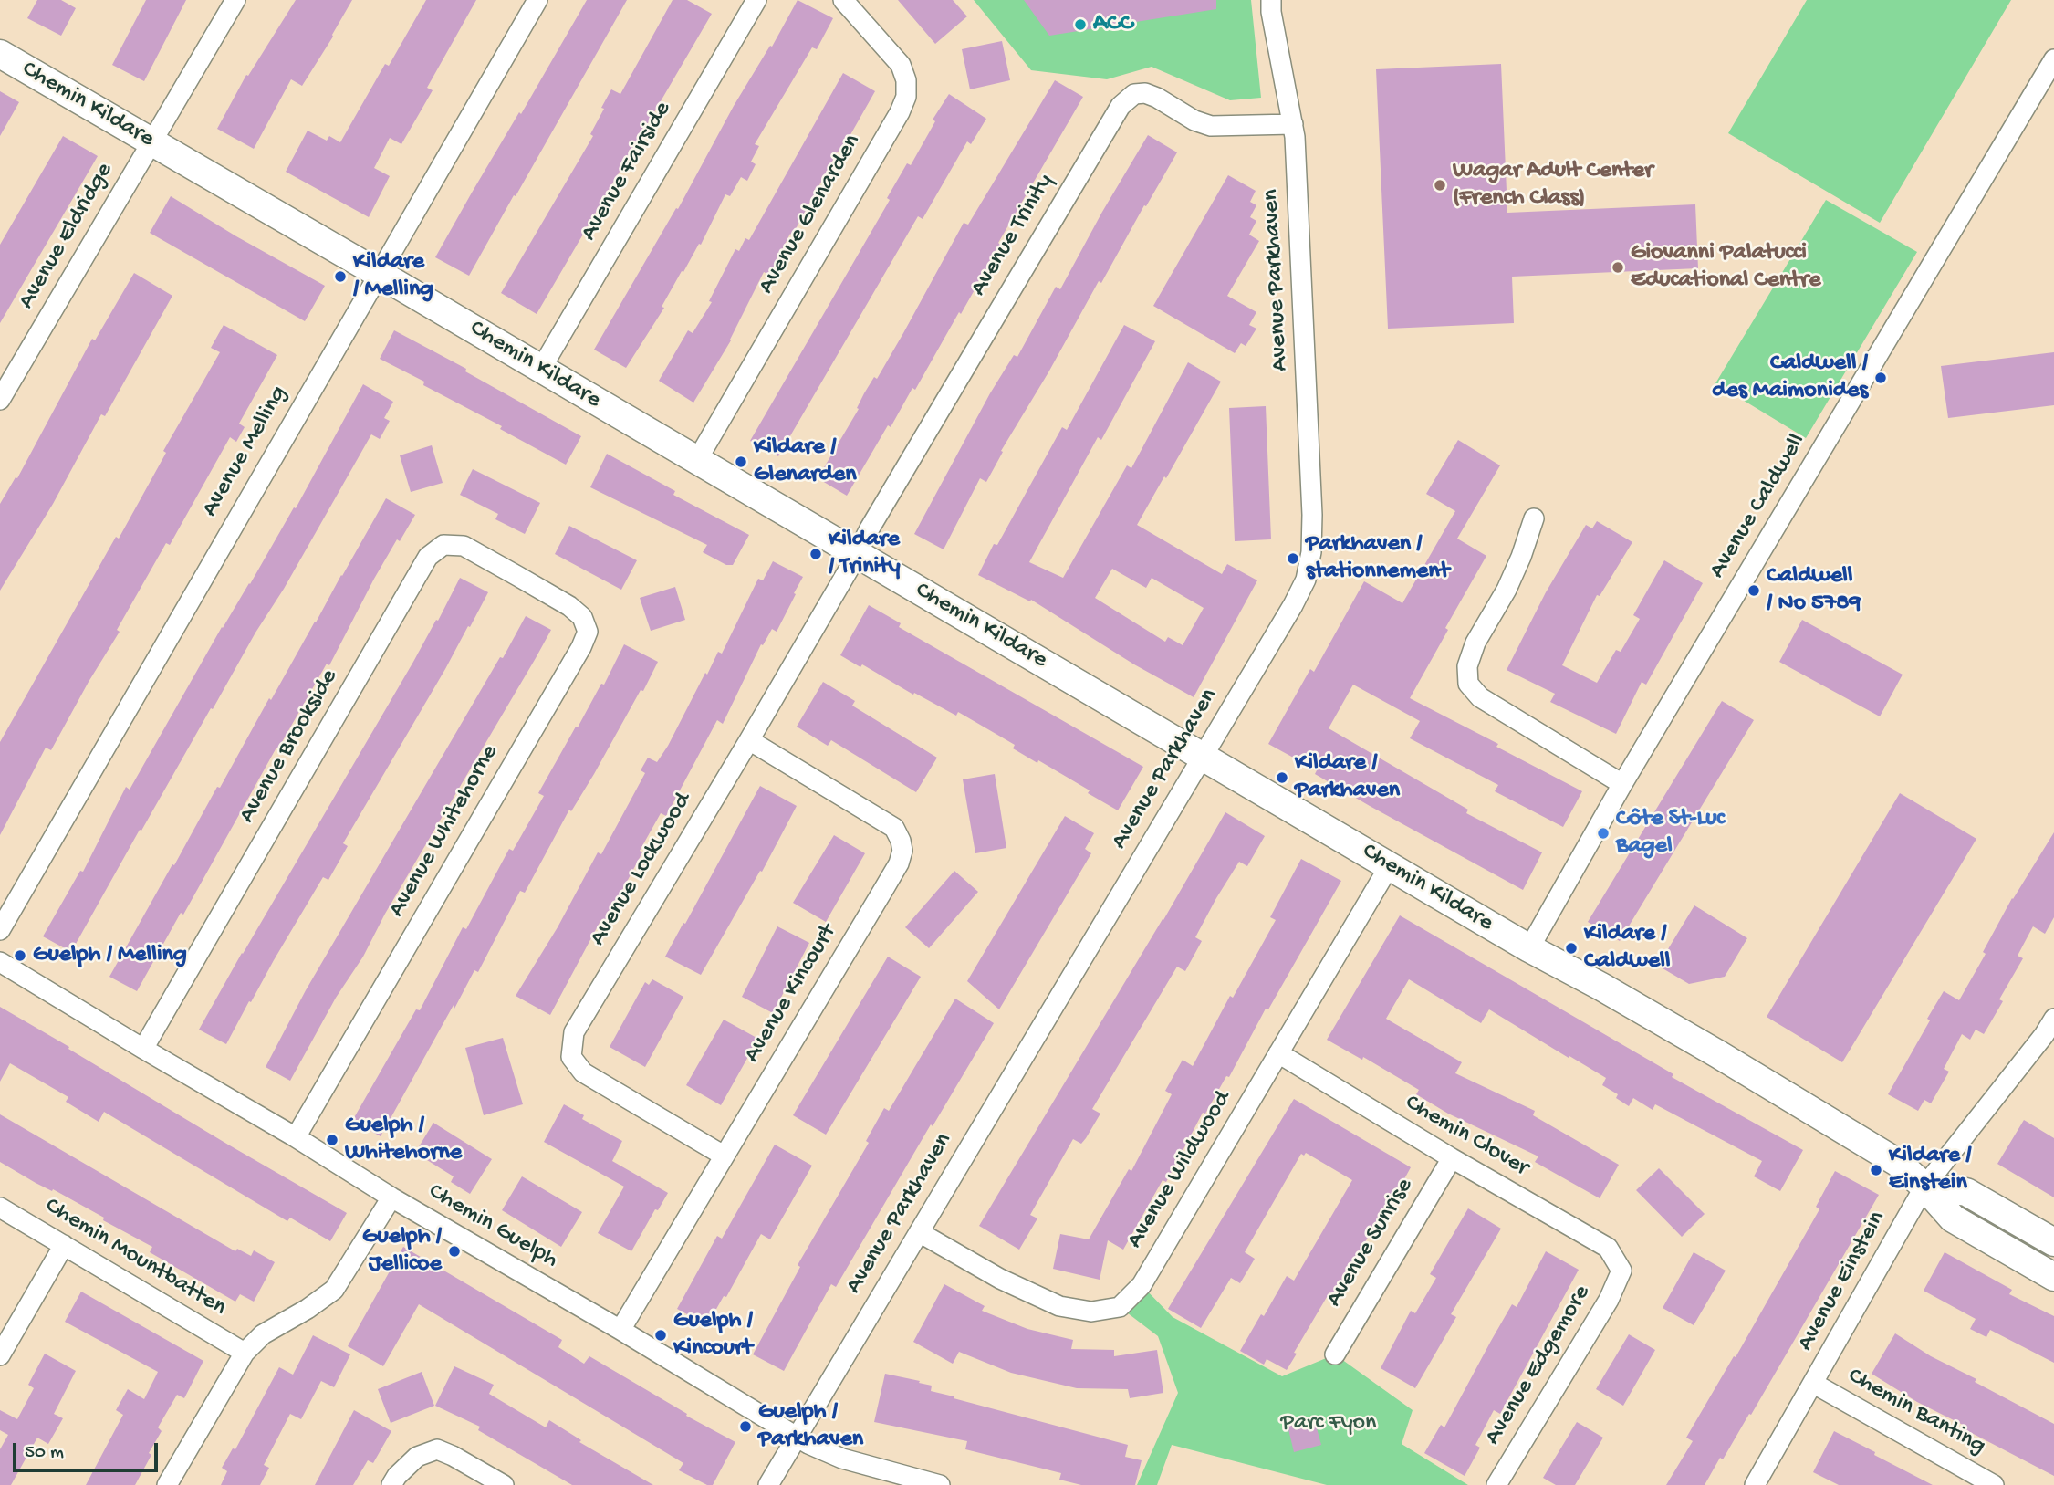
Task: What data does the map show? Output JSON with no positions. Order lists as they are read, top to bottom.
{
  "streets": {
    "street": [
      "Chemin Kildare",
      "Avenue Fairside",
      "Avenue Glenarden",
      "Avenue Trinity",
      "Avenue Eldridge",
      "Avenue Parkhaven",
      "Avenue Melling",
      "Avenue Caldwell",
      "Avenue Brookside",
      "Avenue Whitehorne",
      "Avenue Lockwood",
      "Avenue Kincourt",
      "Chemin Clover",
      "Avenue Wildwood",
      "Chemin Guelph",
      "Avenue Sunrise",
      "Chemin Mountbatten",
      "Avenue Einstein",
      "Avenue Edgemore",
      "Chemin Banting"
    ]
  },
  "crossings": [
    ["Chemin Kildare", "Avenue Fairside"],
    ["Chemin Kildare", "Avenue Glenarden"],
    ["Chemin Kildare", "Avenue Trinity"],
    ["Chemin Kildare", "Avenue Eldridge"],
    ["Chemin Kildare", "Avenue Parkhaven"],
    ["Chemin Kildare", "Avenue Melling"],
    ["Chemin Kildare", "Avenue Caldwell"],
    ["Chemin Kildare", "Avenue Lockwood"],
    ["Chemin Kildare", "Avenue Wildwood"],
    ["Chemin Kildare", "Avenue Einstein"],
    ["Avenue Trinity", "Avenue Parkhaven"],
    ["Avenue Trinity", "Avenue Lockwood"],
    ["Avenue Parkhaven", "Avenue Wildwood"],
    ["Avenue Parkhaven", "Chemin Guelph"],
    ["Avenue Brookside", "Avenue Whitehorne"],
    ["Avenue Brookside", "Chemin Guelph"],
    ["Avenue Whitehorne", "Chemin Guelph"],
    ["Avenue Lockwood", "Avenue Kincourt"],
    ["Avenue Kincourt", "Chemin Guelph"],
    ["Chemin Clover", "Avenue Wildwood"],
    ["Chemin Clover", "Avenue Sunrise"],
    ["Chemin Clover", "Avenue Edgemore"],
    ["Avenue Einstein", "Chemin Banting"]
  ],
  "parks": ["Parc Fyon"],
  "places": [
    "ACC",
    "Wagar Adult Center (French Class)",
    "Giovanni Palatucci Educational Centre",
    "Kildare / Melling",
    "Caldwell / des Maimonides",
    "Kildare / Glenarden",
    "Kildare / Trinity",
    "Parkhaven / stationnement",
    "Caldwell / No 5789",
    "Kildare / Parkhaven",
    "Côte St-Luc Bagel",
    "Kildare / Caldwell",
    "Guelph / Melling",
    "Guelph / Whitehorne",
    "Kildare / Einstein",
    "Guelph / Jellicoe",
    "Guelph / Kincourt",
    "Guelph / Parkhaven"
  ],
  "scale_bar": "50 m"
}
